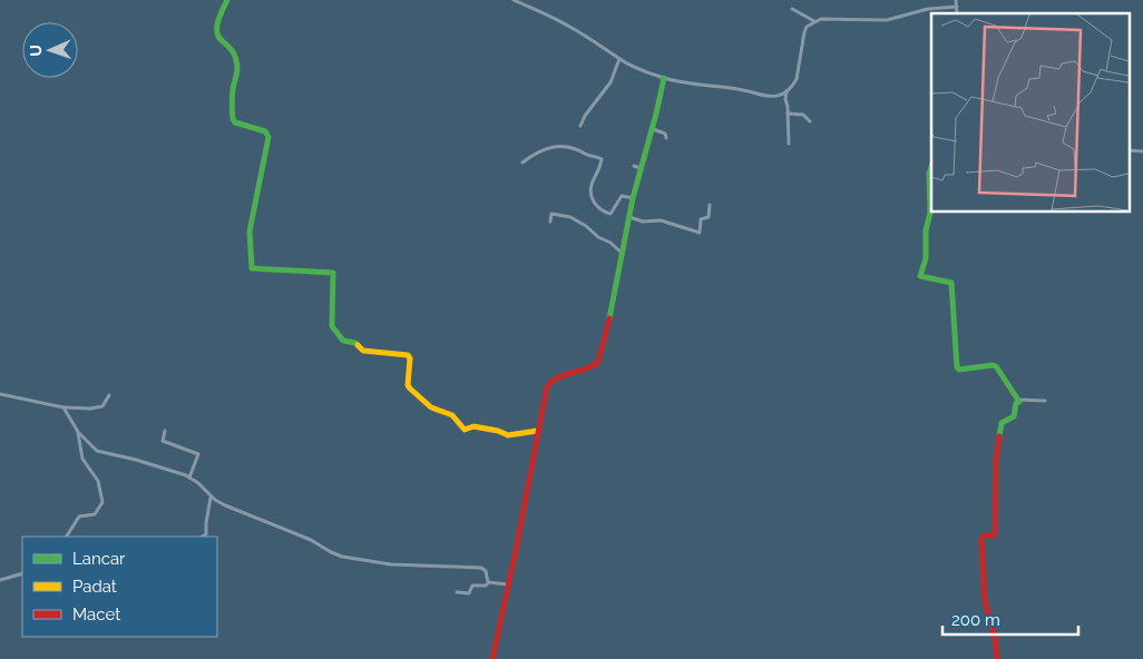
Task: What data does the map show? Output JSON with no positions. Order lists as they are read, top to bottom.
{
  "legend": ["Lancar", "Padat", "Macet"],
  "scale_bar": "200 m",
  "north": "left"
}
